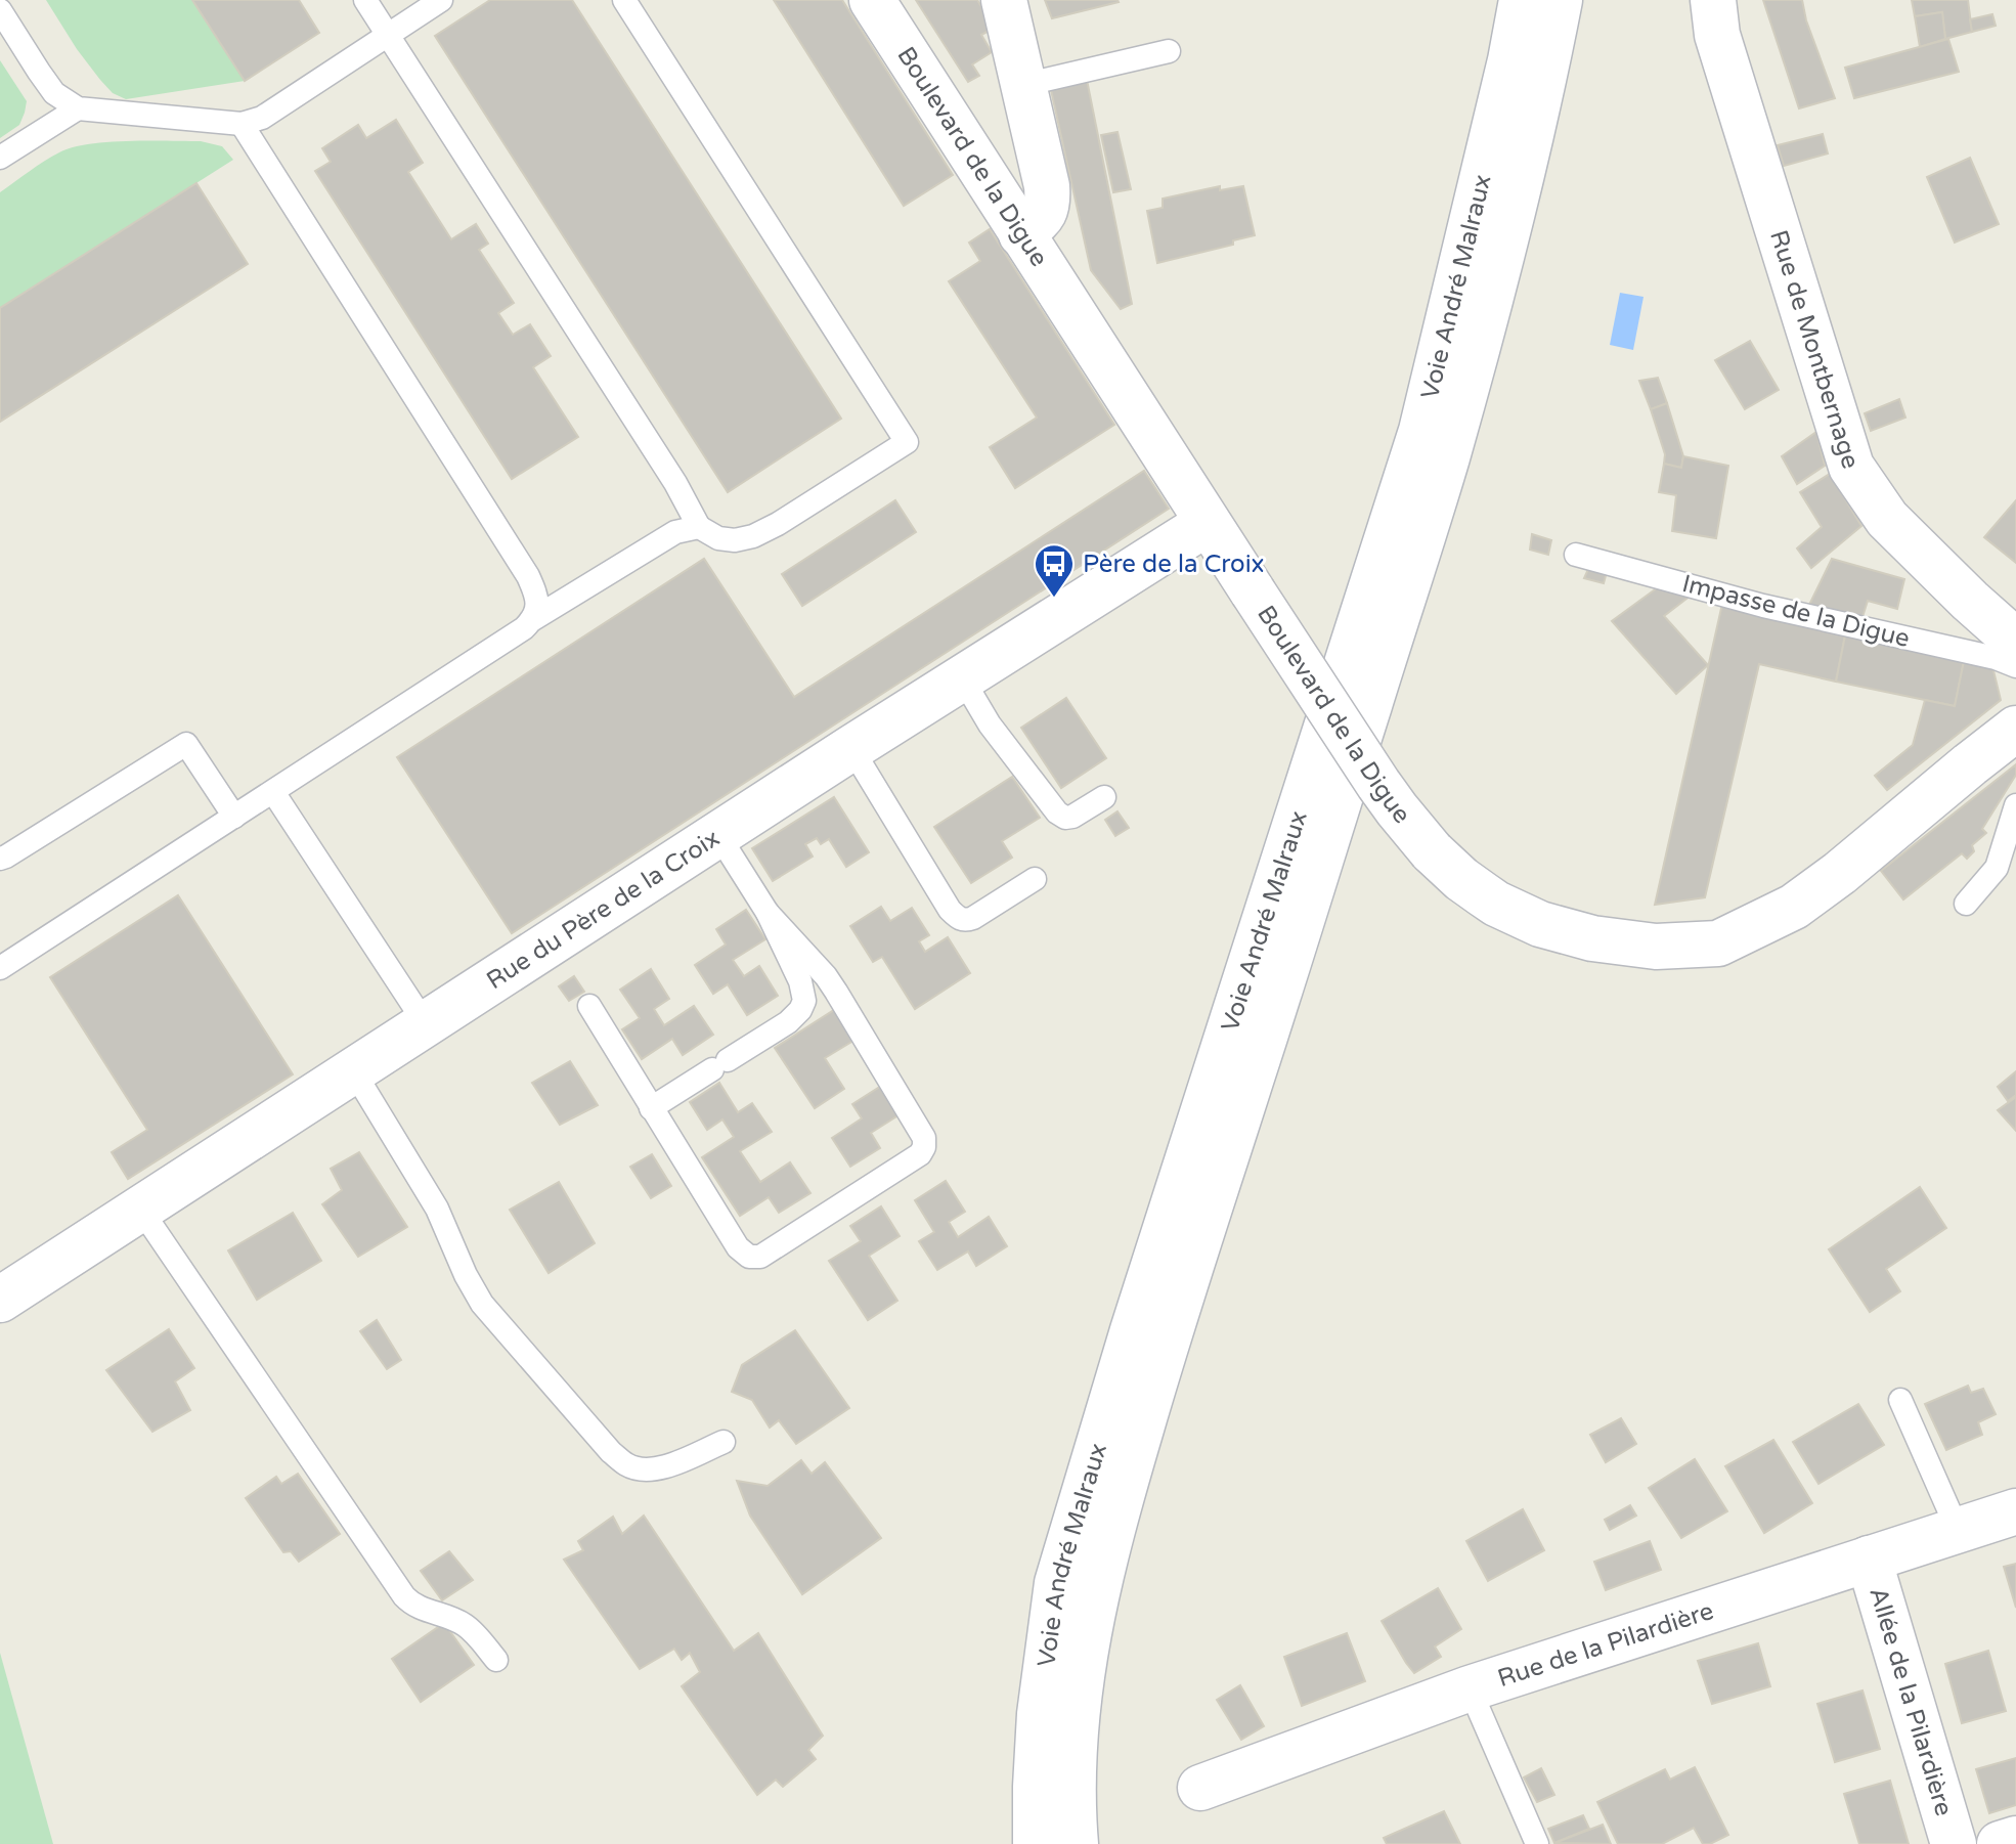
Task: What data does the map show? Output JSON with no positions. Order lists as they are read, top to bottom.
{
  "streets": {
    "street": [
      "Boulevard de la Digue",
      "Voie André Malraux",
      "Rue de Montbernage",
      "Rue du Père de la Croix",
      "Rue de la Pilardière",
      "Allée de la Pilardière"
    ],
    "lane": ["Impasse de la Digue"]
  },
  "crossings": [
    ["Boulevard de la Digue", "Rue du Père de la Croix"],
    ["Rue de la Pilardière", "Allée de la Pilardière"]
  ],
  "places": {
    "bus stop": ["Père de la Croix"]
  }
}
